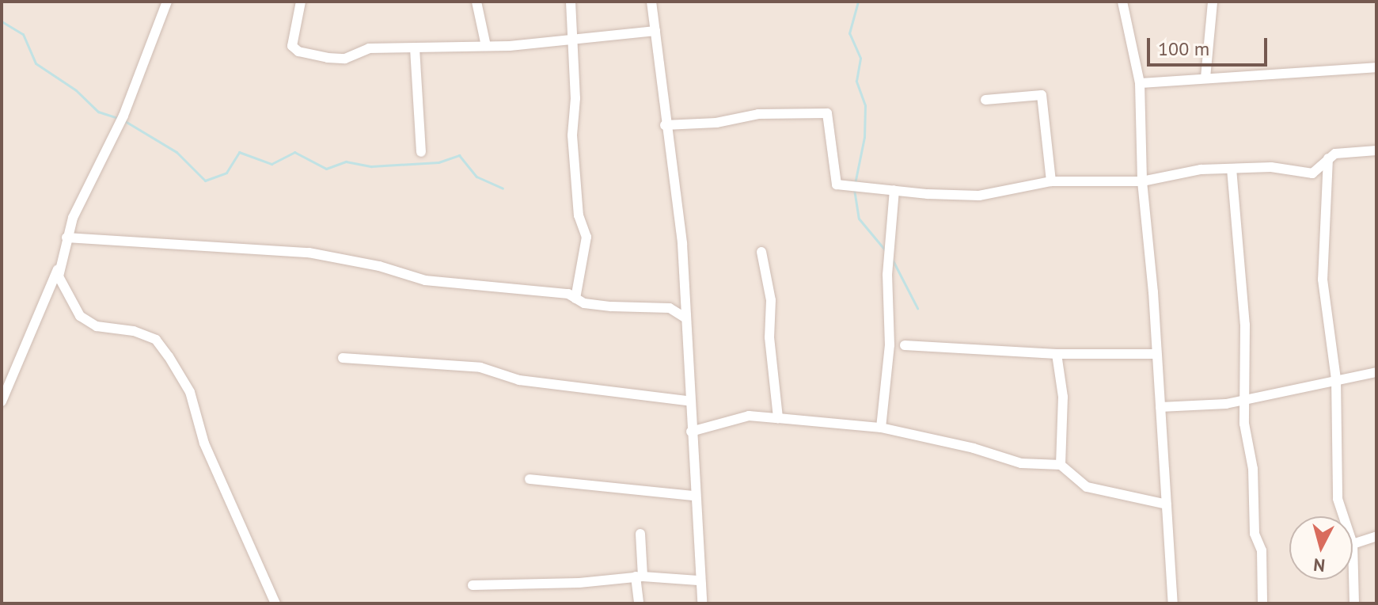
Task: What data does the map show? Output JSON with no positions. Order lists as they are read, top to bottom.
{
  "scale_bar": "100 m",
  "north": "bottom"
}
